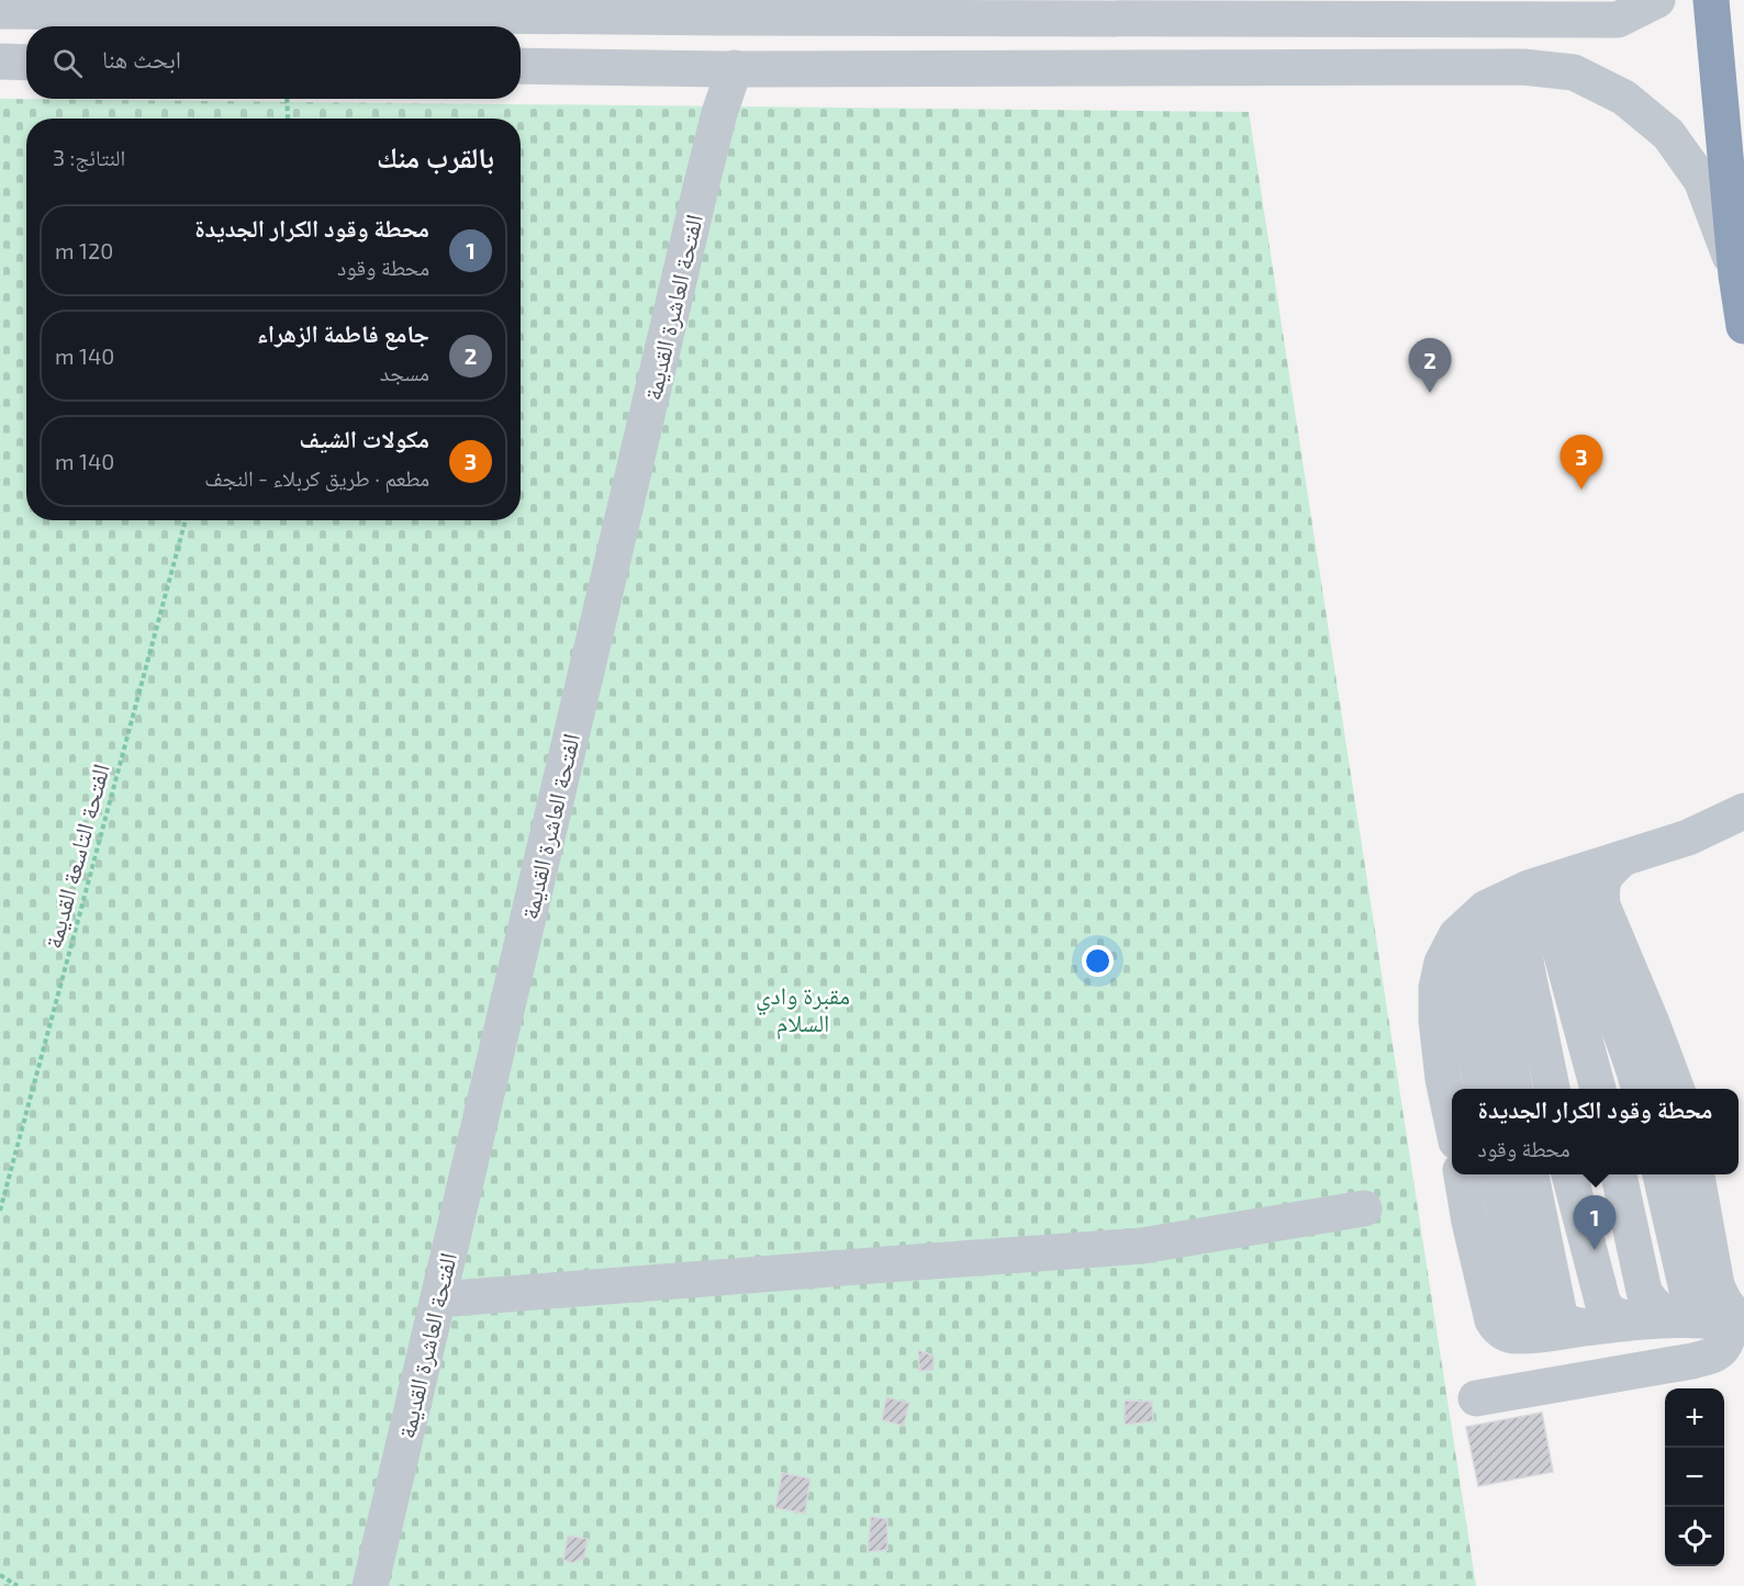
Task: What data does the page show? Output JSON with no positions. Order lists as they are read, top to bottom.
{
  "streets": {
    "street": ["الفتحة العاشرة القديمة"],
    "path": ["الفتحة التاسعة القديمة"]
  },
  "parks": ["مقبرة وادي السلام"],
  "page": {
    "search": "ابحث هنا",
    "heading": ["بالقرب منك", "النتائج: 3"],
    "list": [
      {
        "mark": "1",
        "name": "محطة وقود الكرار الجديدة",
        "note": "محطة وقود",
        "value": "120 m"
      },
      {
        "mark": "2",
        "name": "جامع فاطمة الزهراء",
        "note": "مسجد",
        "value": "140 m"
      },
      {
        "mark": "3",
        "name": "مكولات الشيف",
        "note": "مطعم · طريق کربلاء - النجف",
        "value": "140 m"
      }
    ],
    "pins": ["2", "3", "1"],
    "popup": ["محطة وقود الكرار الجديدة", "محطة وقود"],
    "map_buttons": ["+", "−"]
  }
}
